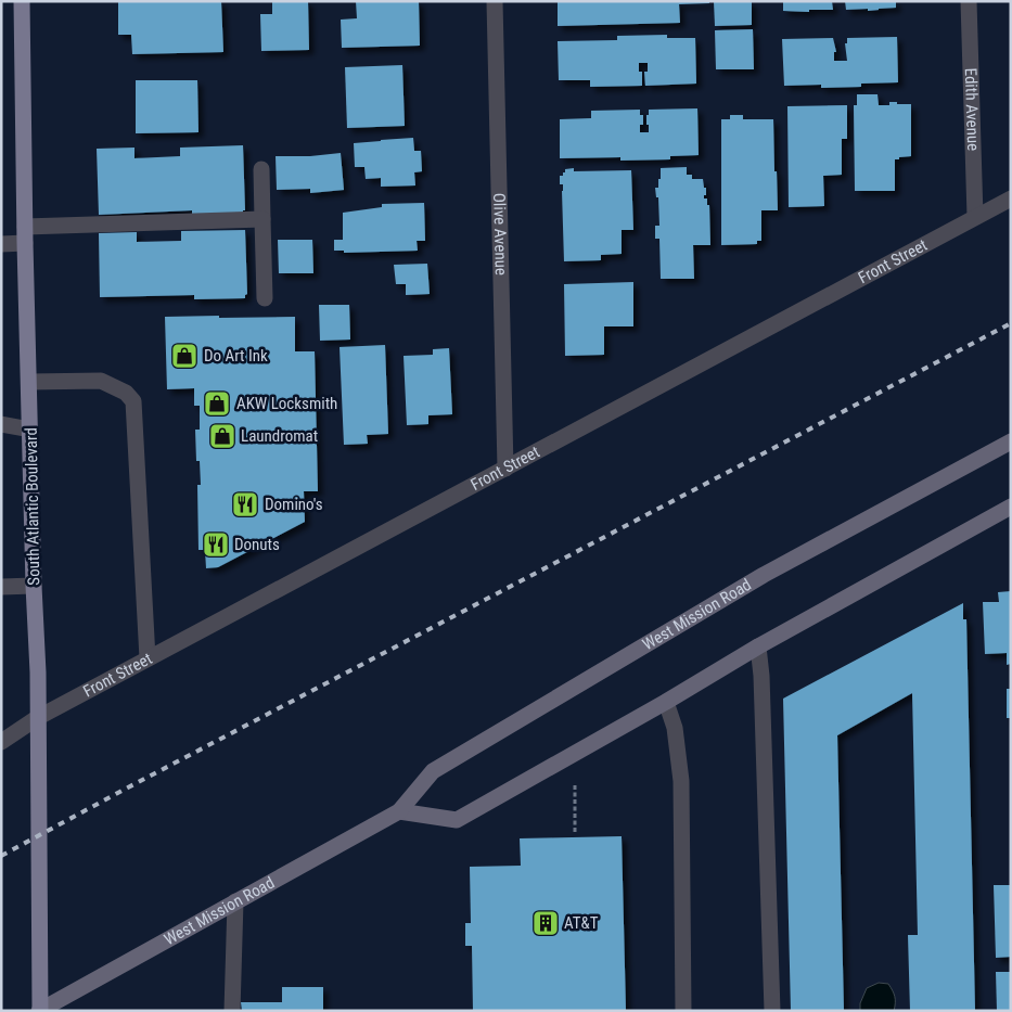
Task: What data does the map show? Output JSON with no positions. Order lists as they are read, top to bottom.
{
  "streets": {
    "main road": ["South Atlantic Boulevard", "West Mission Road"],
    "street": ["Edith Avenue", "Olive Avenue", "Front Street"]
  },
  "crossings": [
    ["Edith Avenue", "Front Street"],
    ["Olive Avenue", "Front Street"],
    ["Front Street", "South Atlantic Boulevard"],
    ["South Atlantic Boulevard", "West Mission Road"]
  ],
  "places": {
    "shop": ["Do Art Ink", "AKW Locksmith", "Laundromat"],
    "restaurant": ["Domino's", "Donuts"],
    "building": ["AT&T"]
  }
}
